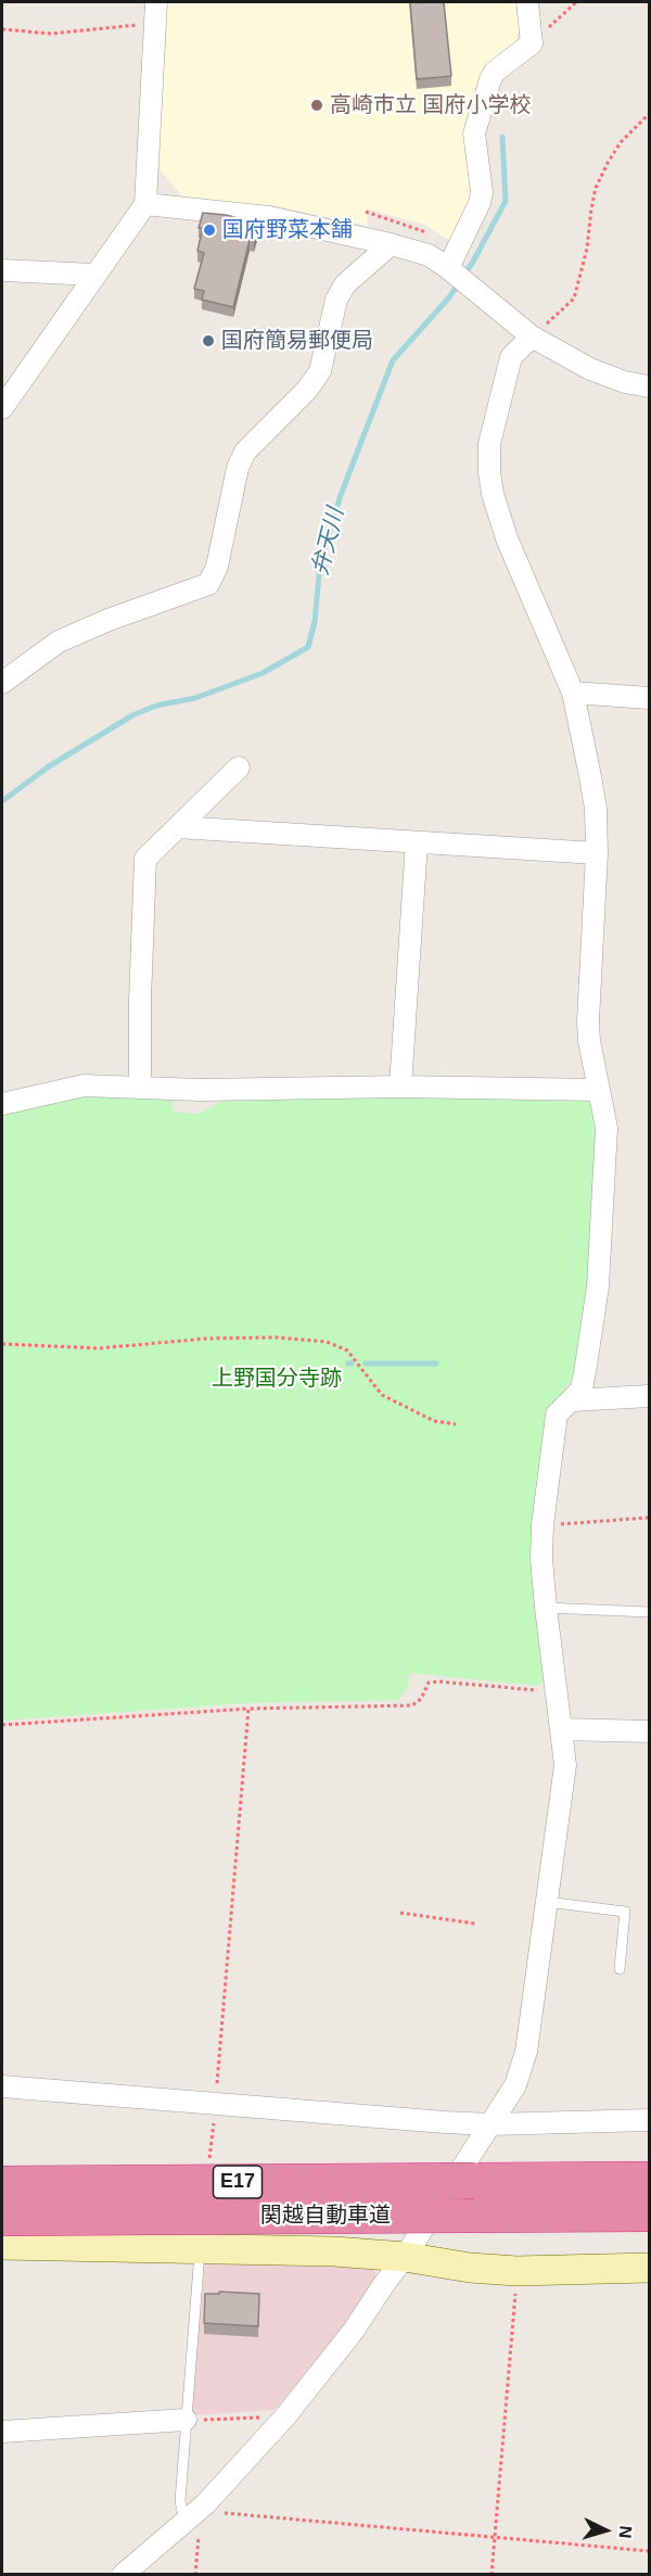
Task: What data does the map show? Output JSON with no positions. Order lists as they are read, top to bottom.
{
  "streets": {
    "highway": ["E17", "関越自動車道"]
  },
  "water": ["弁天川"],
  "parks": ["上野国分寺跡"],
  "places": ["高崎市立 国府小学校", "国府野菜本舗", "国府簡易郵便局"],
  "north": "right"
}
